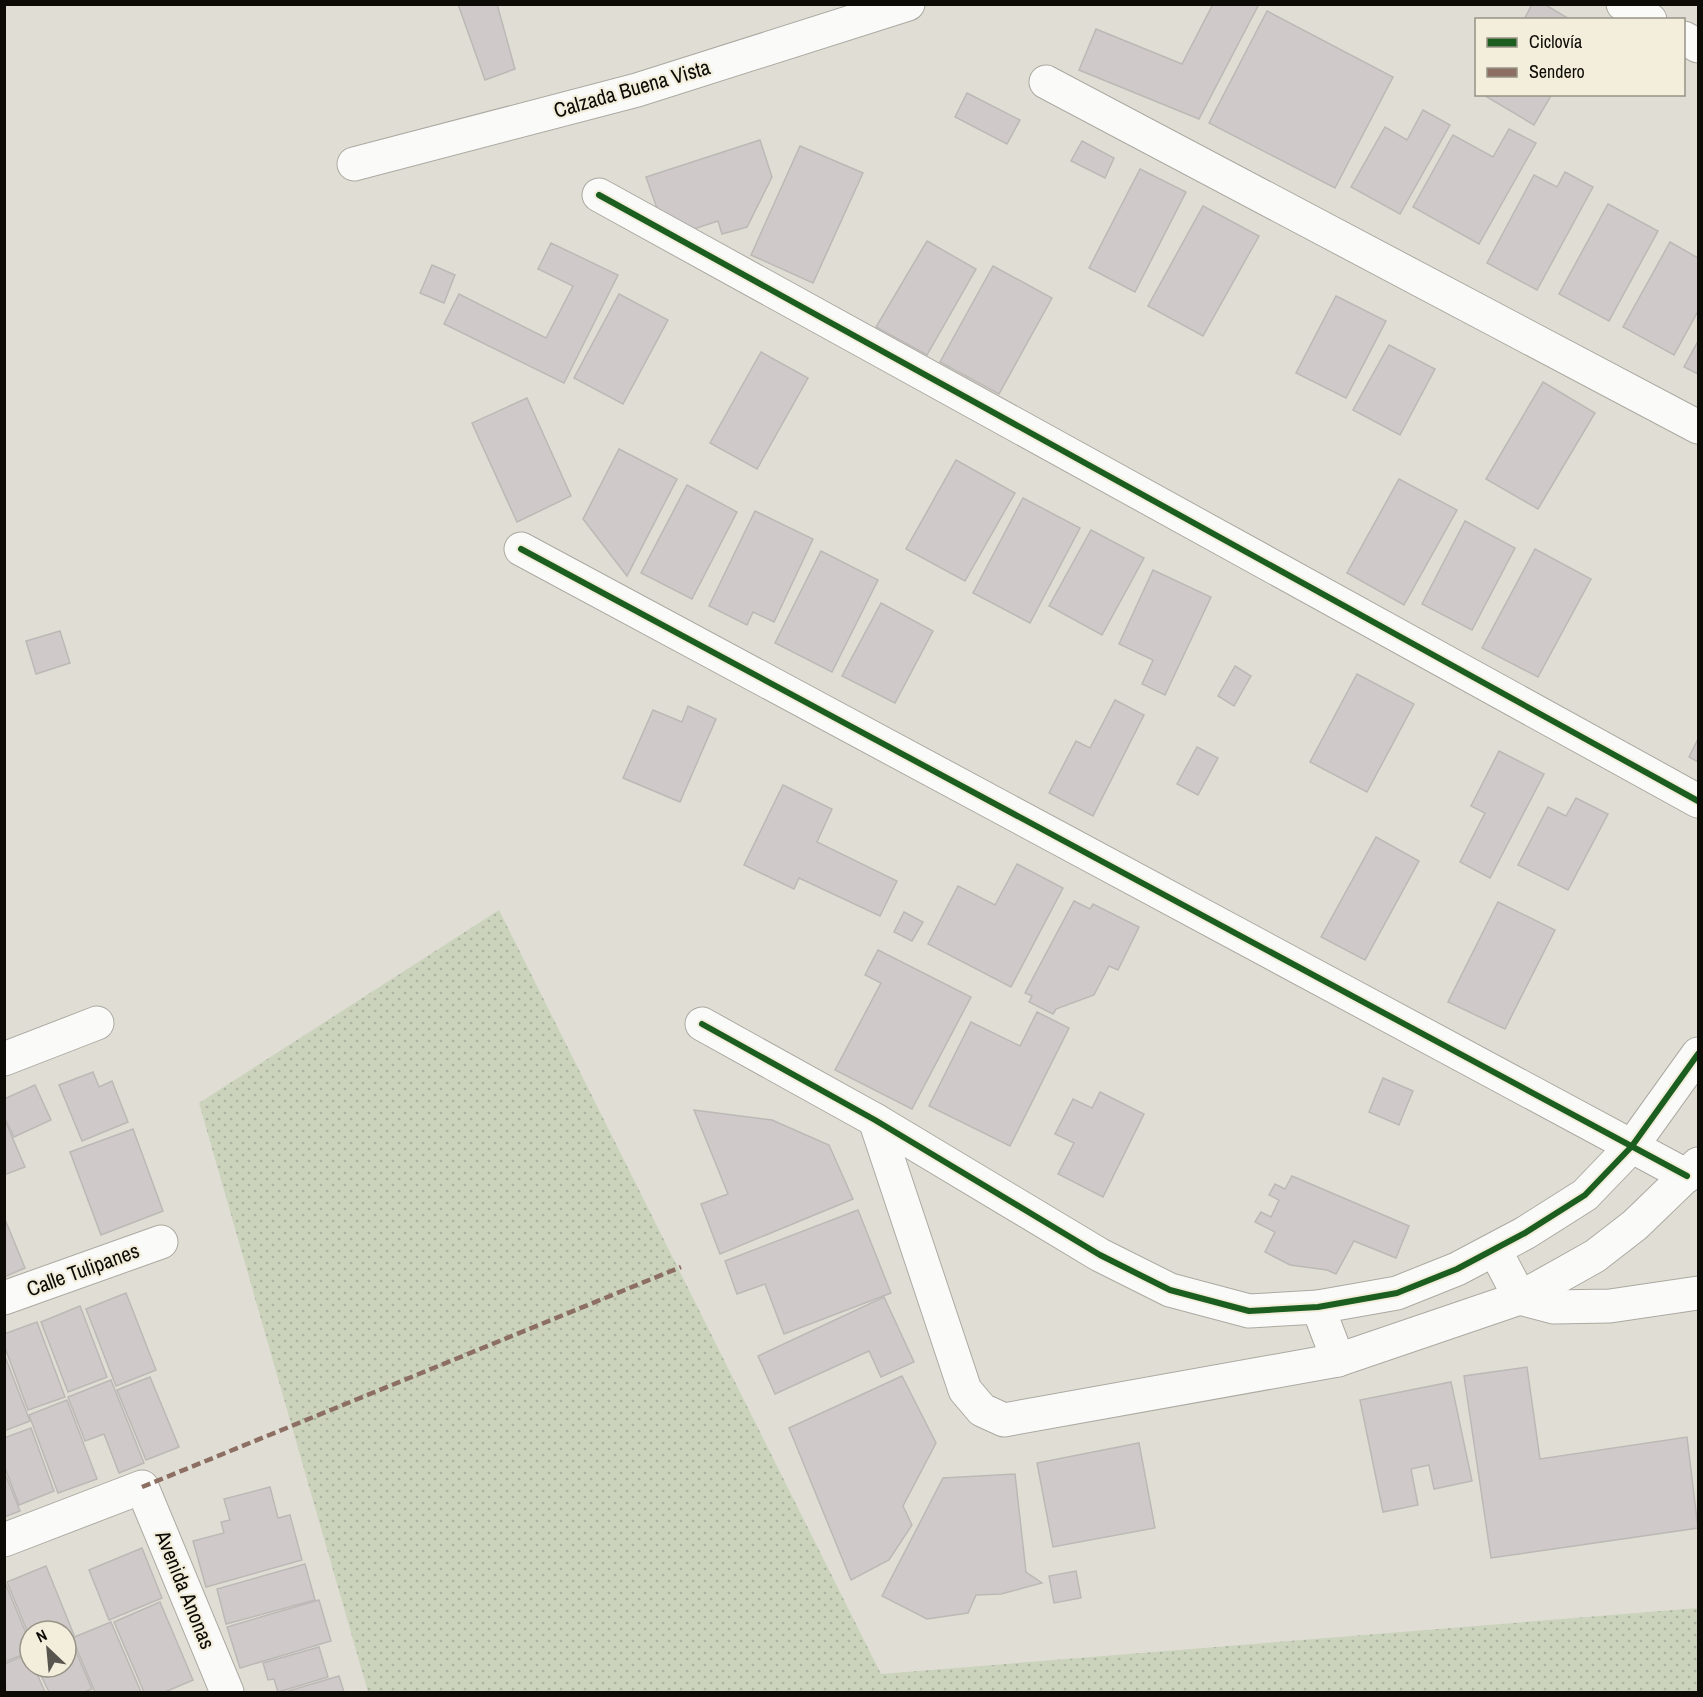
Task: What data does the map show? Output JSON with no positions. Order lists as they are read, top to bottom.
{
  "streets": {
    "street": ["Calzada Buena Vista", "Calle Tulipanes", "Avenida Anonas"]
  },
  "legend": ["Ciclovía", "Sendero"],
  "north": "top left"
}
